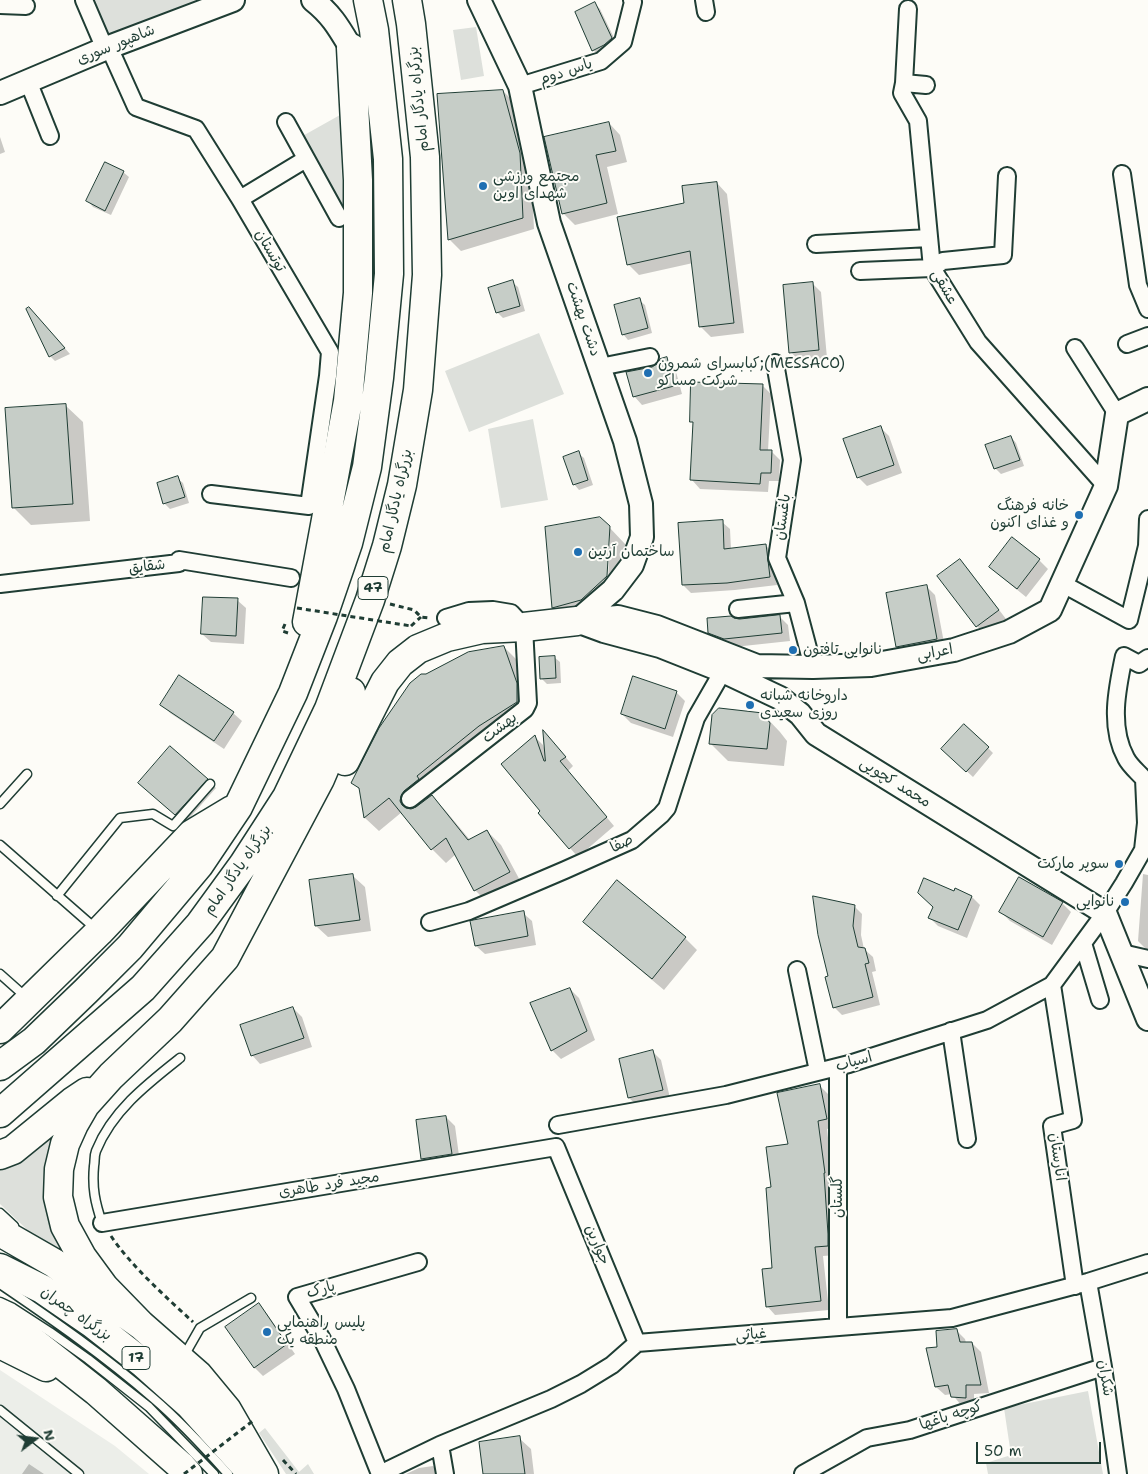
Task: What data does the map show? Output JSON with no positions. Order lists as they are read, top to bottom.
{
  "streets": {
    "highway": [
      "بزرگراه یادگار امام",
      "47",
      "بزرگراه چمران",
      "17"
    ],
    "street": [
      "شاهپور سوری",
      "یاس دوم",
      "توتستان",
      "عشقی",
      "دشت بهشت",
      "باغستان",
      "شقایق",
      "اعرابی",
      "بهشت",
      "محمد کچویی",
      "صفا",
      "اسیاب",
      "انارستان",
      "مجید فرد طاهری",
      "گلستان",
      "جوارین",
      "پارک",
      "غیاثی",
      "شکران",
      "کوچه باغها"
    ]
  },
  "crossings": [
    ["شاهپور سوری", "توتستان"],
    ["یاس دوم", "دشت بهشت"],
    ["عشقی", "اعرابی"],
    ["دشت بهشت", "اعرابی"],
    ["دشت بهشت", "محمد کچویی"],
    ["باغستان", "اعرابی"],
    ["اعرابی", "محمد کچویی"],
    ["محمد کچویی", "صفا"],
    ["محمد کچویی", "اسیاب"],
    ["اسیاب", "انارستان"],
    ["اسیاب", "گلستان"],
    ["انارستان", "غیاثی"],
    ["انارستان", "شکران"],
    ["مجید فرد طاهری", "جوارین"],
    ["گلستان", "غیاثی"],
    ["جوارین", "غیاثی"],
    ["غیاثی", "شکران"],
    ["شکران", "کوچه باغها"]
  ],
  "places": [
    "مجتمع ورزشی شهدای اوین",
    "کبابسرای شمرون;(MESSACO) شرکت مساکو",
    "خانه فرهنگ و غذای اکنون",
    "ساختمان آرتین",
    "نانوایی تافتون",
    "داروخانه شبانه روزی سعیدی",
    "سوپر مارکت",
    "نانوایی",
    "پلیس راهنمایی منطقه یک"
  ],
  "scale_bar": "50 m",
  "north": "right"
}
